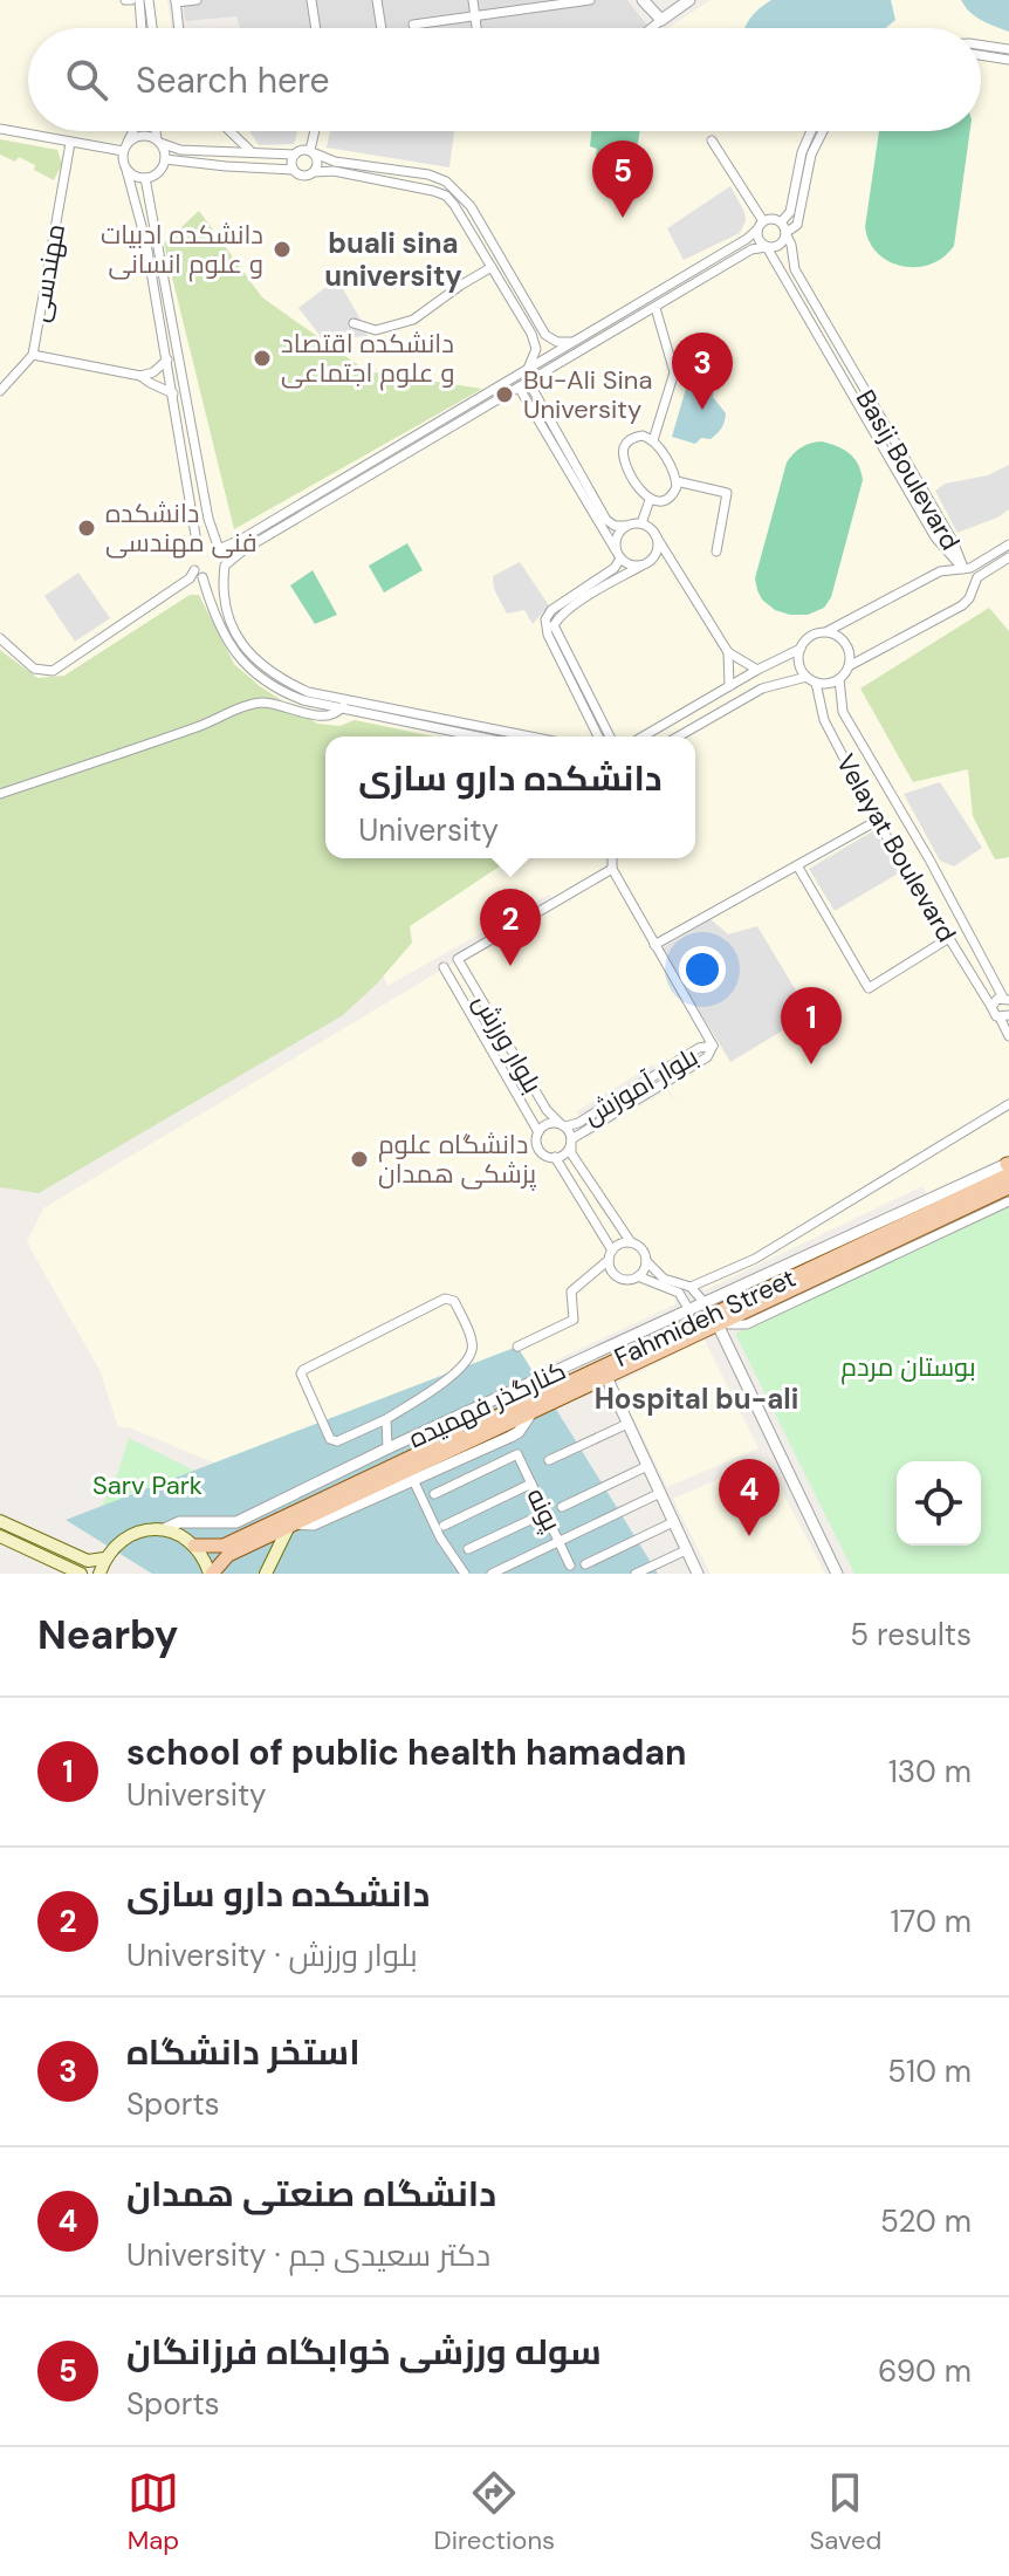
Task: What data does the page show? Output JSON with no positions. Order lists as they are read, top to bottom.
{
  "streets": {
    "main road": ["Fahmideh Street"],
    "street": [
      "مهندسی",
      "Basij Boulevard",
      "Velayat Boulevard",
      "بلوار ورزش",
      "بلوار آموزش",
      "کنارگذر فهمیده",
      "پونه"
    ]
  },
  "crossings": [
    ["بلوار ورزش", "بلوار آموزش"],
    ["Fahmideh Street", "کنارگذر فهمیده"]
  ],
  "districts": ["buali sina university", "Hospital bu-ali"],
  "parks": ["بوستان مردم", "Sarv Park"],
  "places": [
    "دانشکده ادبیات و علوم انسانی",
    "دانشکده اقتصاد و علوم اجتماعی",
    "Bu-Ali Sina University",
    "دانشکده فنی مهندسی",
    "دانشگاه علوم پزشکی همدان"
  ],
  "page": {
    "search": "Search here",
    "pins": [
      "5",
      "3",
      "2",
      "1",
      "4"
    ],
    "popup": ["دانشکده دارو سازی", "University"],
    "heading": ["Nearby", "5 results"],
    "list": [
      {
        "mark": "1",
        "name": "school of public health hamadan",
        "note": "University",
        "value": "130 m"
      },
      {
        "mark": "2",
        "name": "دانشکده دارو سازی",
        "note": "University · بلوار ورزش",
        "value": "170 m"
      },
      {
        "mark": "3",
        "name": "استخر دانشگاه",
        "note": "Sports",
        "value": "510 m"
      },
      {
        "mark": "4",
        "name": "دانشگاه صنعتی همدان",
        "note": "University · دکتر سعیدی جم",
        "value": "520 m"
      },
      {
        "mark": "5",
        "name": "سوله ورزشی خوابگاه فرزانگان",
        "note": "Sports",
        "value": "690 m"
      }
    ],
    "nav": ["Map", "Directions", "Saved"]
  }
}
